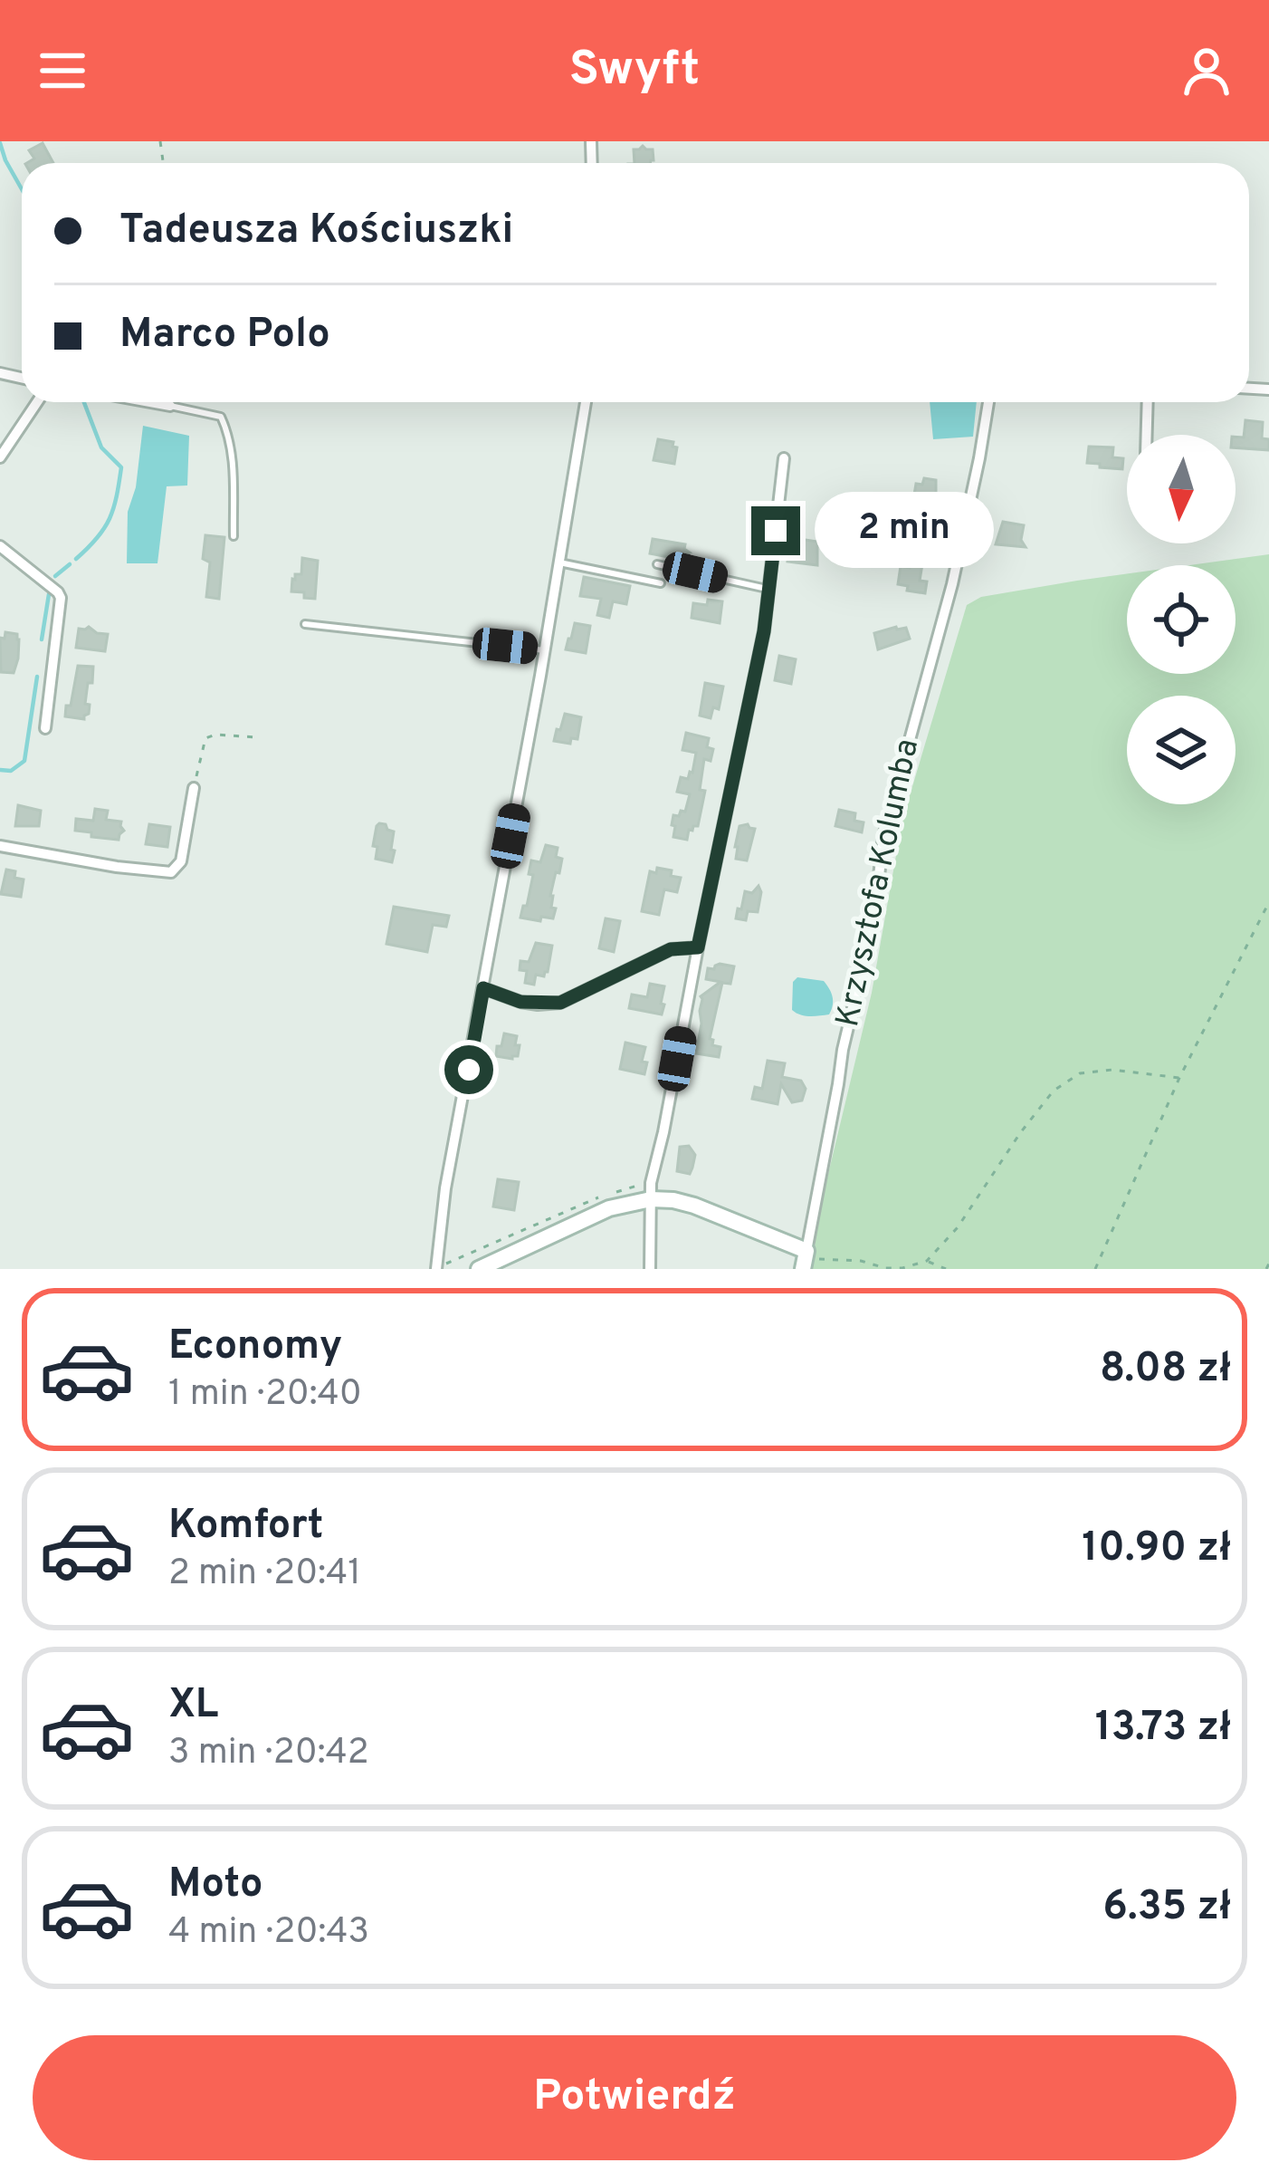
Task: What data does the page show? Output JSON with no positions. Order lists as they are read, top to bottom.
{
  "streets": {
    "street": ["Krzysztofa Kolumba"]
  },
  "north": "bottom",
  "page": {
    "header": "Swyft",
    "banner": ["Tadeusza Kościuszki", "Marco Polo"],
    "bubble": "2 min",
    "list": [
      {
        "name": "Economy",
        "note": "1 min · 20:40",
        "value": "8.08 zł"
      },
      {
        "name": "Komfort",
        "note": "2 min · 20:41",
        "value": "10.90 zł"
      },
      {
        "name": "XL",
        "note": "3 min · 20:42",
        "value": "13.73 zł"
      },
      {
        "name": "Moto",
        "note": "4 min · 20:43",
        "value": "6.35 zł"
      }
    ],
    "buttons": "Potwierdź"
  }
}
